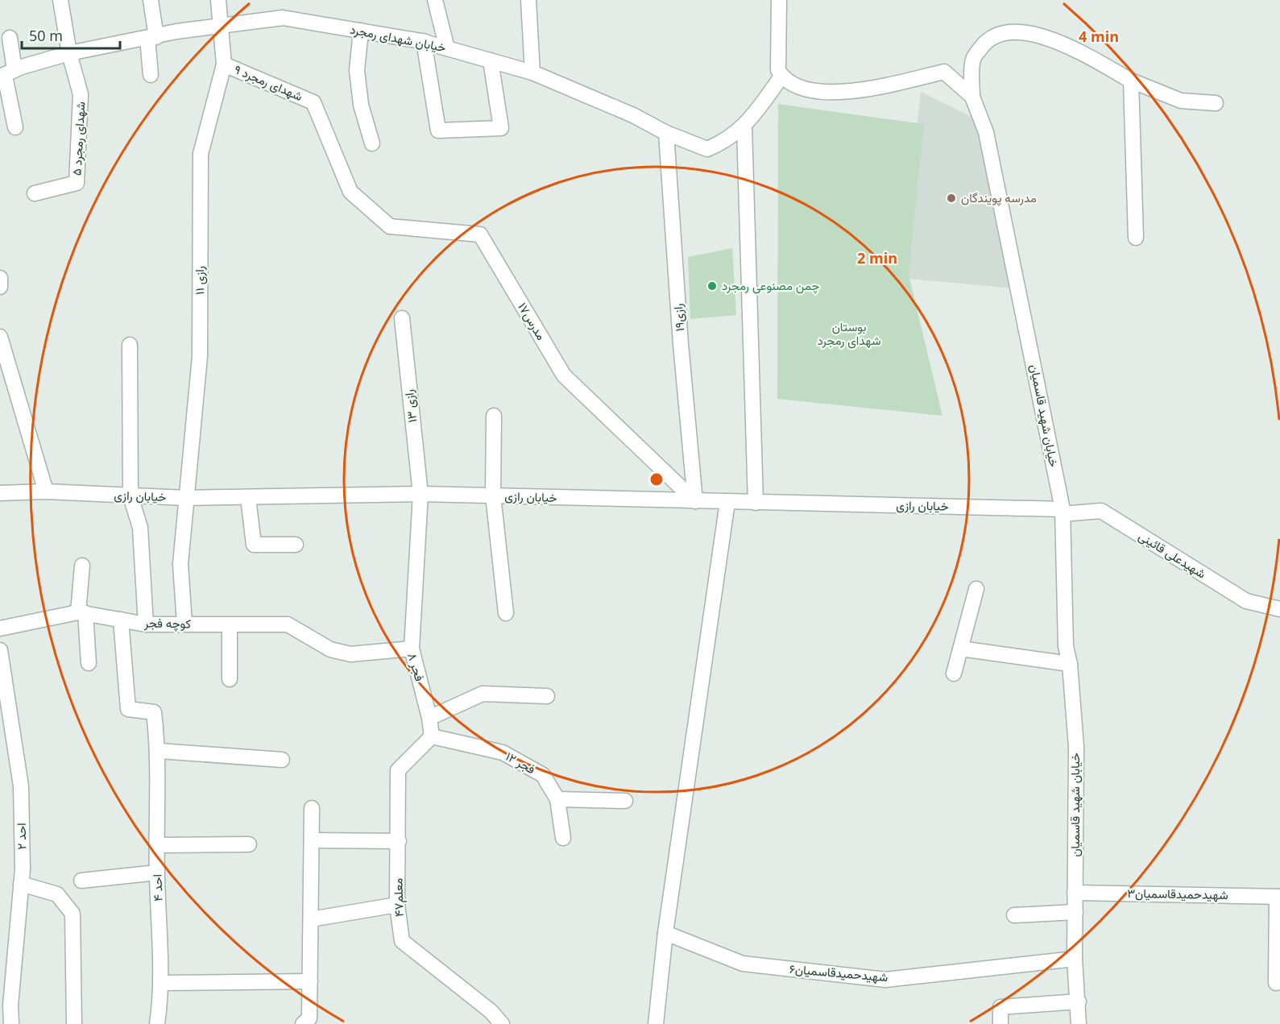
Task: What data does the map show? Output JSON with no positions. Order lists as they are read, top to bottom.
{
  "streets": {
    "street": [
      "خیابان شهدای رمجرد",
      "شهدای رمجرد ۹",
      "شهدای رمجرد ۵",
      "رازی ۱۱",
      "رازی۱۹",
      "مدرس۱۷",
      "رازی ۱۳",
      "خیابان شهید قاسمیان",
      "خیابان رازی",
      "شهیدعلی قائینی",
      "کوچه فجر",
      "فجر ۸",
      "فجر ۱۲",
      "احد ۲",
      "احد ۴",
      "شهیدحمیدقاسمیان۳",
      "معلم۴۷",
      "شهیدحمیدقاسمیان۶"
    ]
  },
  "crossings": [
    ["خیابان شهدای رمجرد", "شهدای رمجرد ۹"],
    ["خیابان شهدای رمجرد", "شهدای رمجرد ۵"],
    ["خیابان شهدای رمجرد", "رازی۱۹"],
    ["خیابان شهدای رمجرد", "خیابان شهید قاسمیان"],
    ["شهدای رمجرد ۹", "رازی ۱۱"],
    ["شهدای رمجرد ۹", "مدرس۱۷"],
    ["رازی ۱۱", "خیابان رازی"],
    ["رازی ۱۱", "کوچه فجر"],
    ["رازی۱۹", "مدرس۱۷"],
    ["رازی۱۹", "خیابان رازی"],
    ["مدرس۱۷", "خیابان رازی"],
    ["رازی ۱۳", "خیابان رازی"],
    ["رازی ۱۳", "فجر ۸"],
    ["خیابان شهید قاسمیان", "خیابان رازی"],
    ["خیابان شهید قاسمیان", "شهیدعلی قائینی"],
    ["خیابان شهید قاسمیان", "شهیدحمیدقاسمیان۳"],
    ["خیابان شهید قاسمیان", "شهیدحمیدقاسمیان۶"],
    ["خیابان رازی", "شهیدعلی قائینی"],
    ["کوچه فجر", "فجر ۸"],
    ["کوچه فجر", "احد ۴"],
    ["فجر ۸", "فجر ۱۲"],
    ["فجر ۸", "معلم۴۷"],
    ["فجر ۱۲", "معلم۴۷"]
  ],
  "parks": ["بوستان شهدای رمجرد"],
  "places": ["مدرسه پویندگان", "چمن مصنوعی رمجرد"],
  "scale_bar": "50 m",
  "rings": ["4 min", "2 min"]
}
